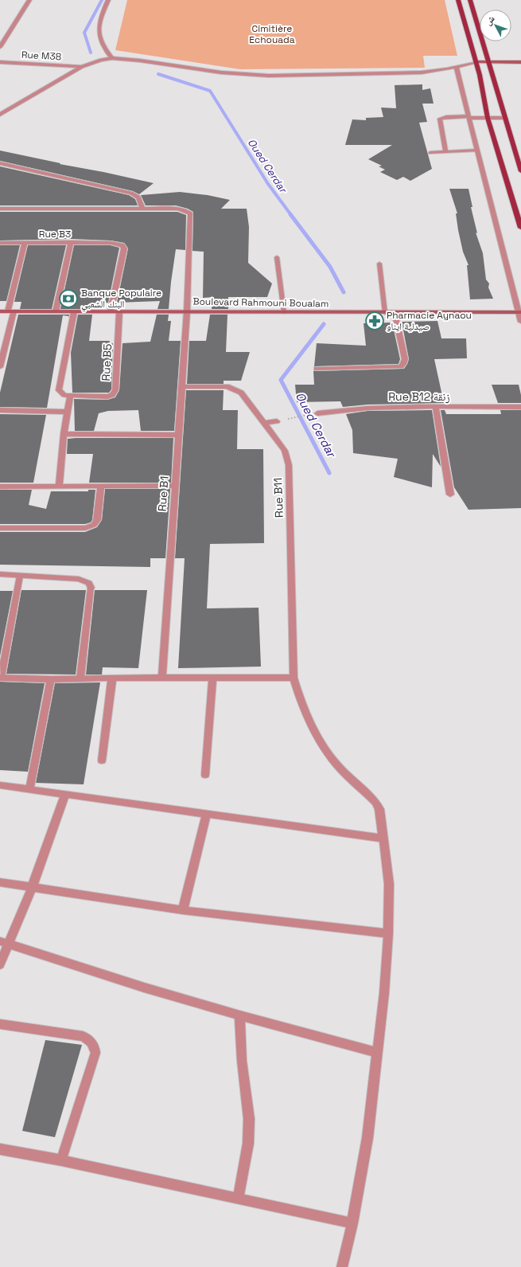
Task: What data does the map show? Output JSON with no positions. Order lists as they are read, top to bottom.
{
  "streets": {
    "street": [
      "Rue M38",
      "Rue B3",
      "Boulevard Rahmouni Boualam",
      "Rue B5",
      "Rue B12 زنقة",
      "Rue B1",
      "Rue B11"
    ]
  },
  "crossings": [
    ["Rue B3", "Boulevard Rahmouni Boualam"],
    ["Boulevard Rahmouni Boualam", "Rue B5"],
    ["Boulevard Rahmouni Boualam", "Rue B1"],
    ["Rue B1", "Rue B11"]
  ],
  "water": ["Oued Cerdar"],
  "parks": ["Cimitière Echouada"],
  "places": {
    "bank": ["Banque Populaire البنك الشعبي"],
    "pharmacy": ["Pharmacie Aynaou صيدلية ايناو"]
  },
  "north": "top left"
}
